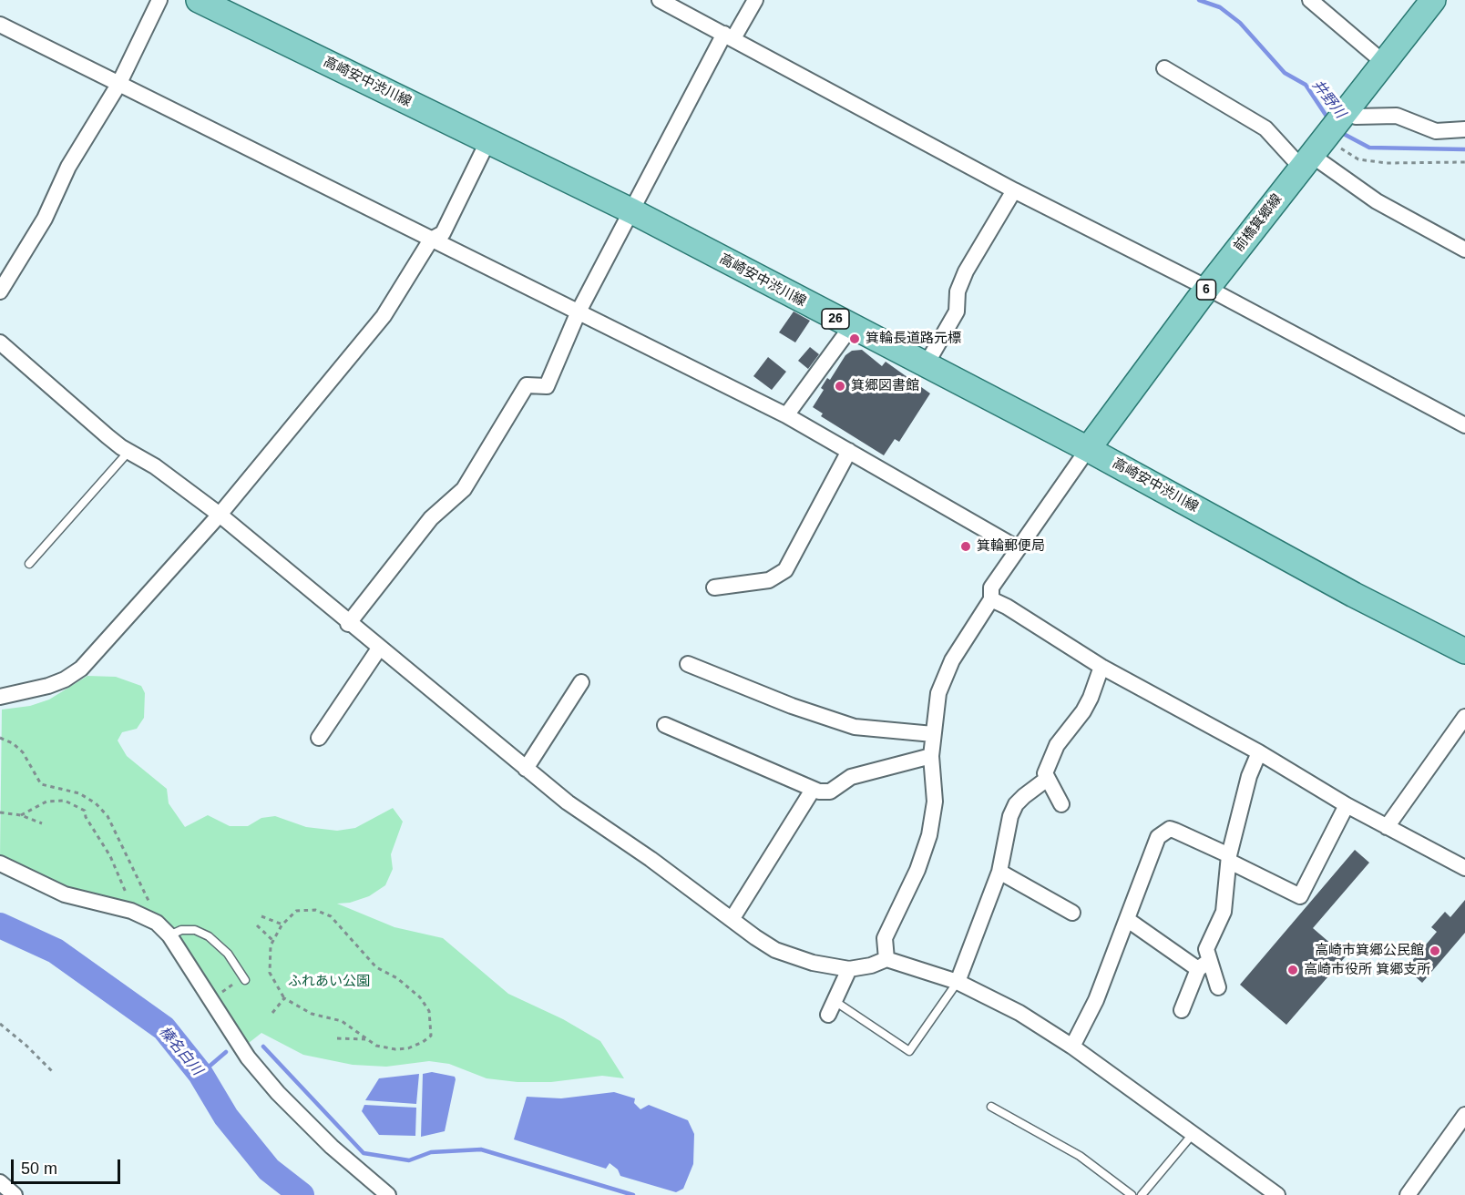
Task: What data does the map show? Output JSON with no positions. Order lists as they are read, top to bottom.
{
  "streets": {
    "main road": [
      "高崎安中渋川線",
      "前橋箕郷線",
      "6",
      "26"
    ]
  },
  "crossings": [
    ["高崎安中渋川線", "前橋箕郷線"]
  ],
  "water": ["井野川", "榛名白川"],
  "parks": ["ふれあい公園"],
  "places": [
    "箕輪長道路元標",
    "箕郷図書館",
    "箕輪郵便局",
    "高崎市箕郷公民館",
    "高崎市役所 箕郷支所"
  ],
  "scale_bar": "50 m"
}
